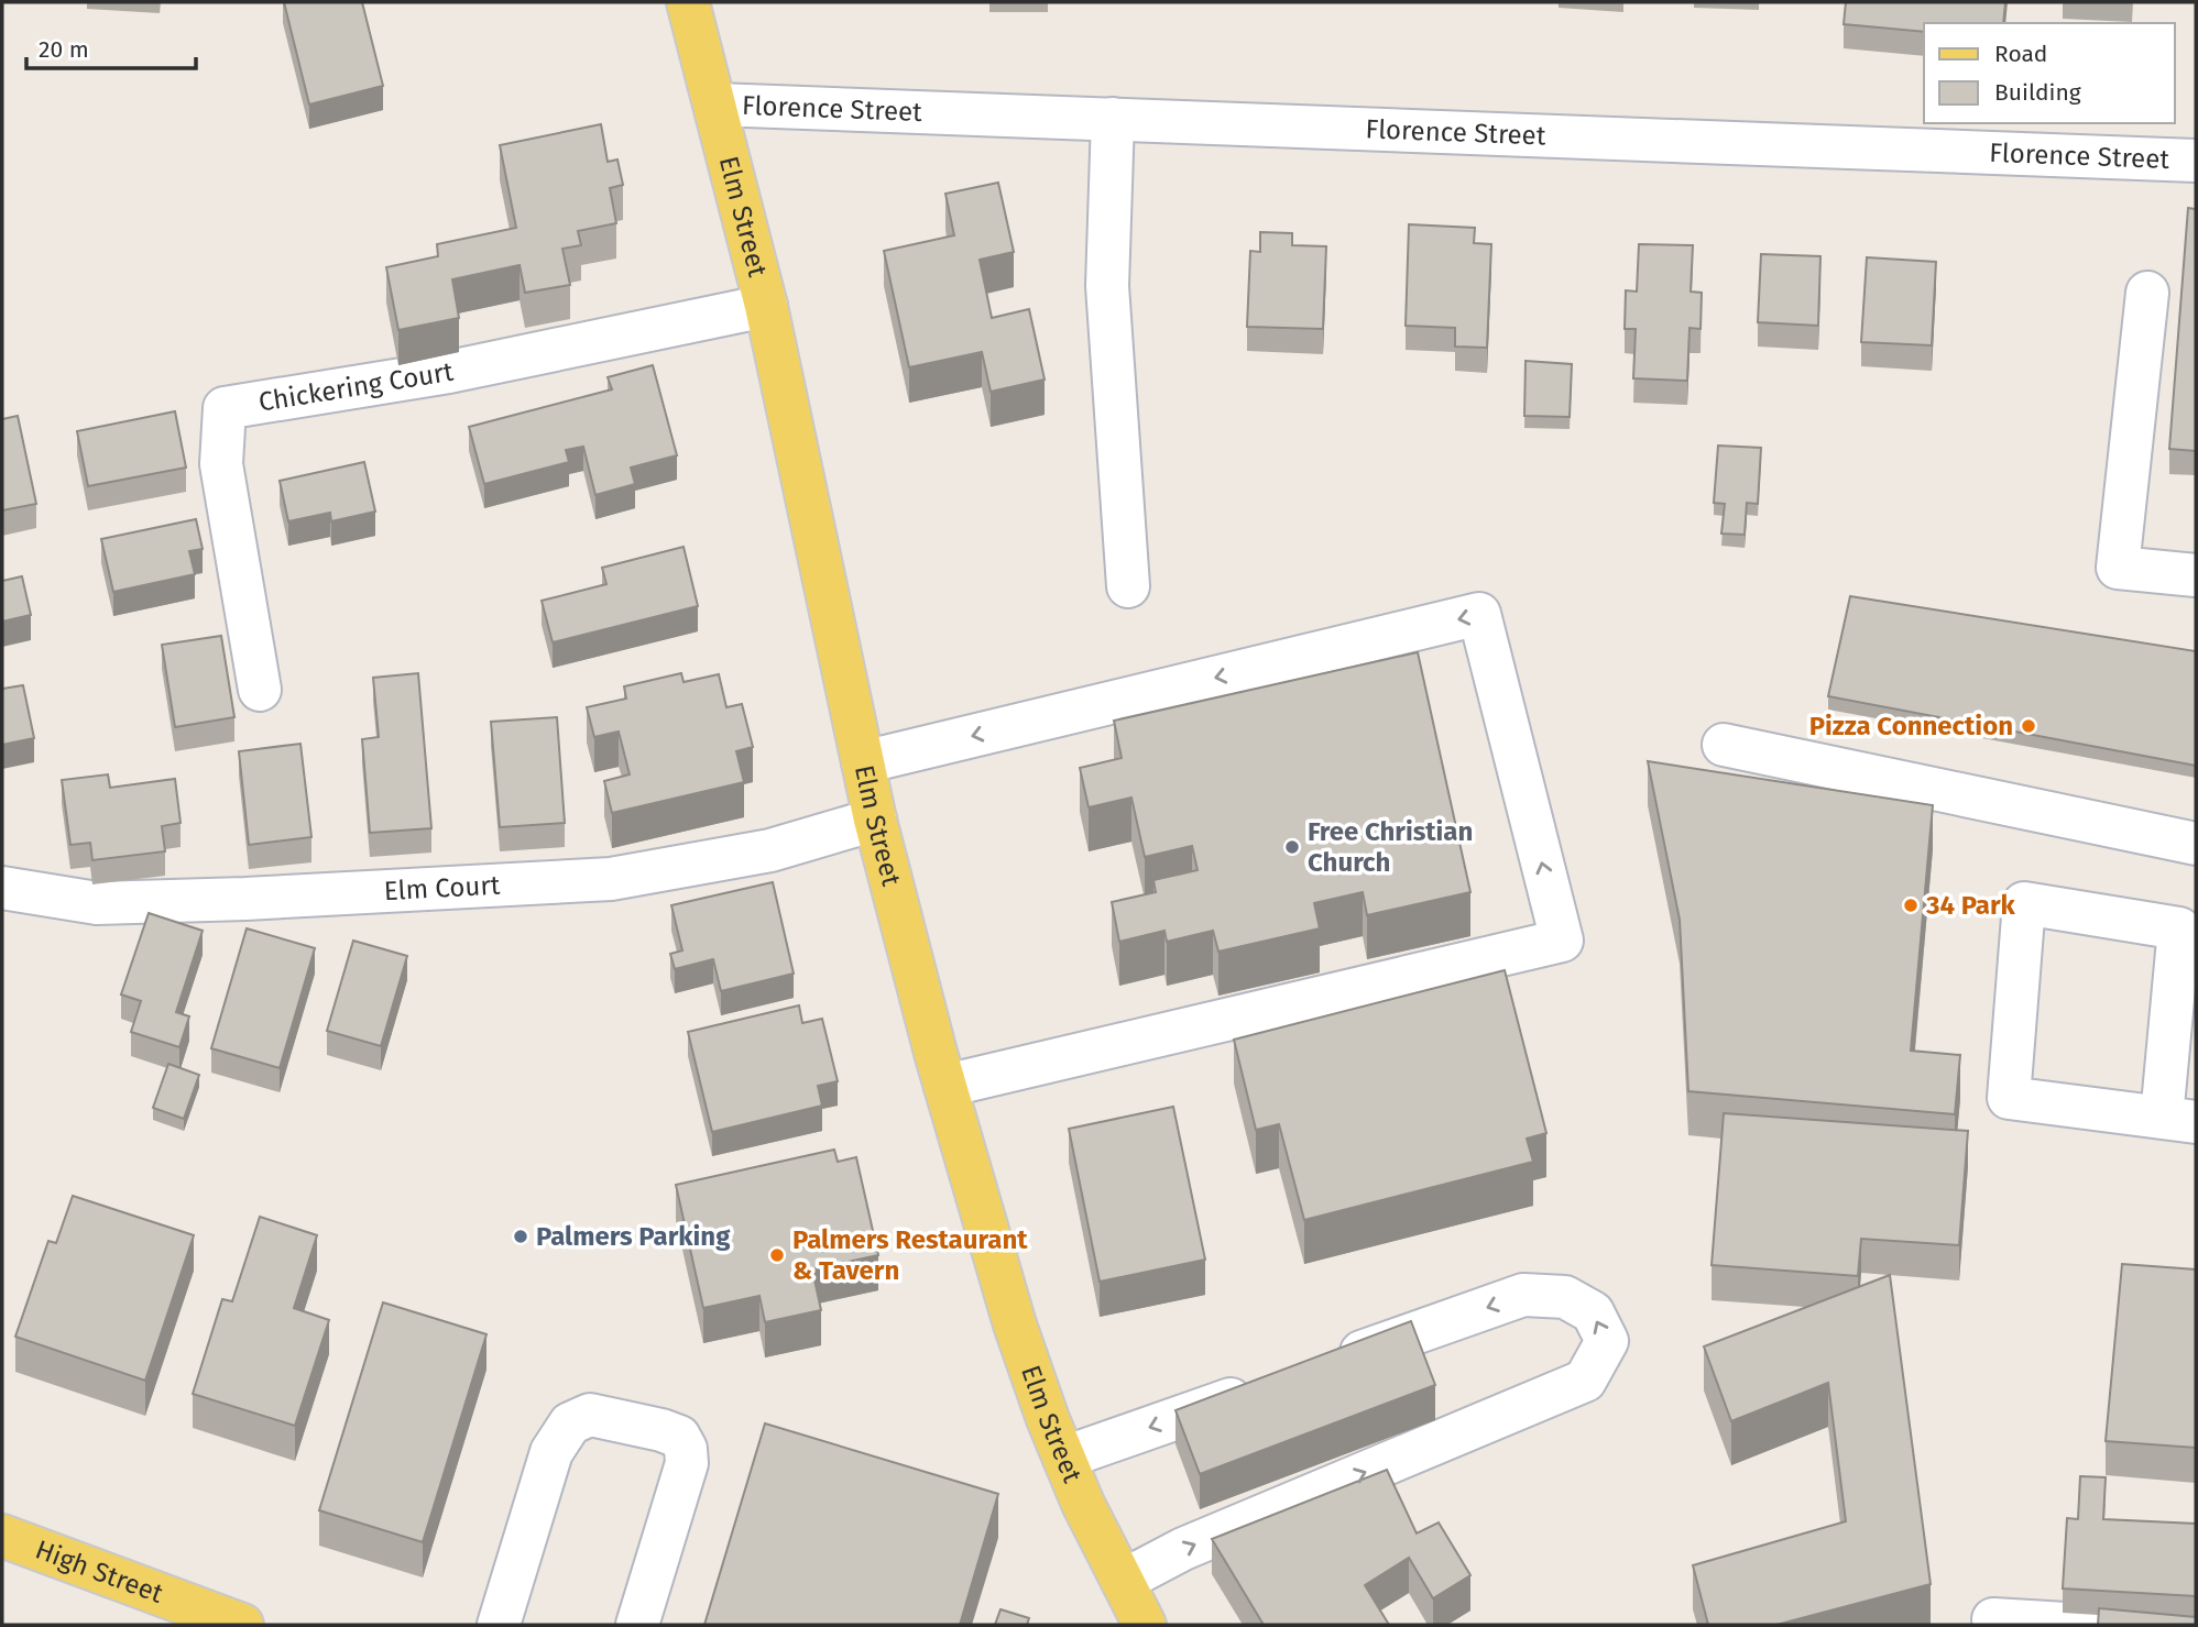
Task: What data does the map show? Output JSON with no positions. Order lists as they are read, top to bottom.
{
  "streets": {
    "main road": ["Elm Street", "High Street"],
    "street": ["Florence Street", "Chickering Court", "Elm Court"]
  },
  "crossings": [
    ["Florence Street", "Elm Street"],
    ["Elm Street", "Chickering Court"],
    ["Elm Street", "Elm Court"]
  ],
  "places": [
    "Pizza Connection",
    "Free Christian Church",
    "34 Park",
    "Palmers Parking",
    "Palmers Restaurant & Tavern"
  ],
  "legend": ["Road", "Building"],
  "scale_bar": "20 m"
}
